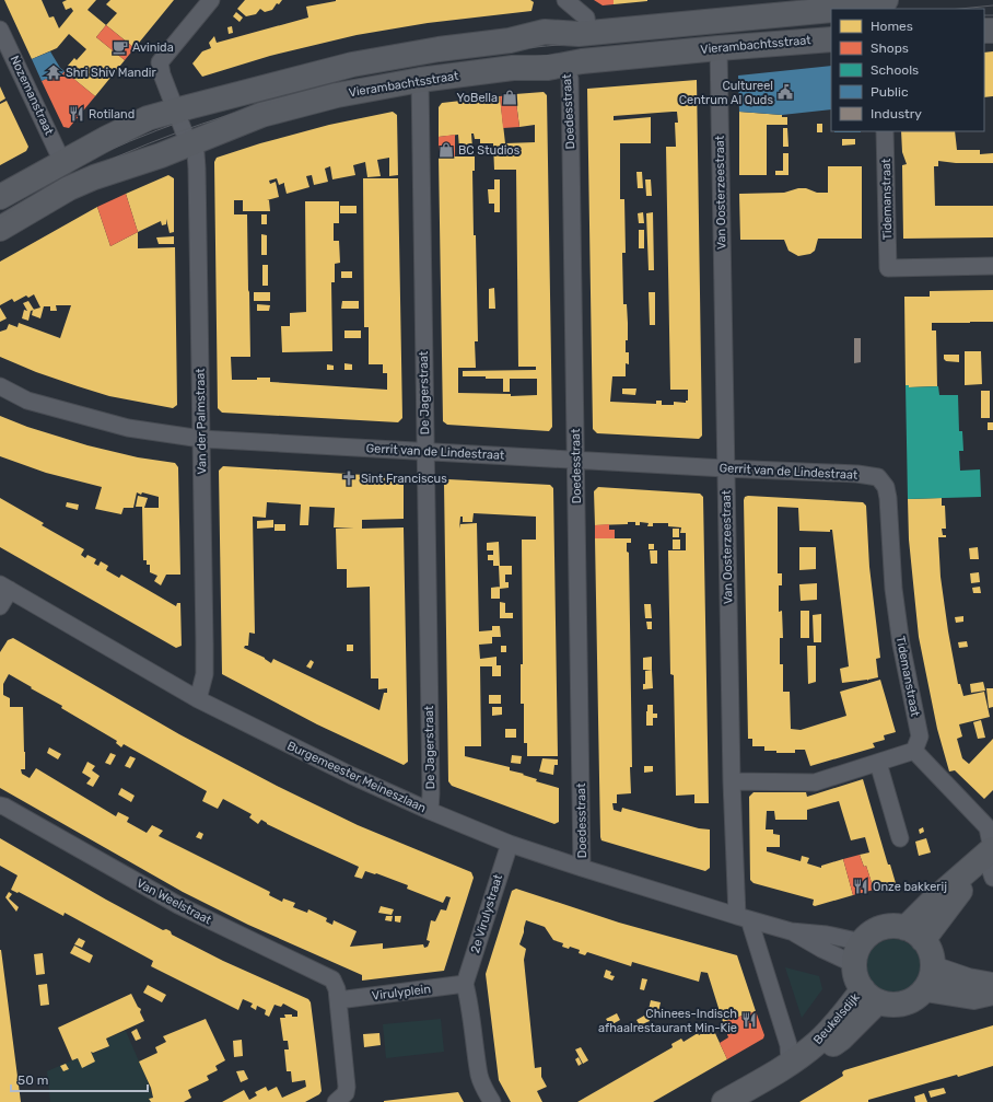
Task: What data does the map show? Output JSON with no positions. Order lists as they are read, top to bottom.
{
  "streets": {
    "street": [
      "Vierambachtsstraat",
      "Nozemanstraat",
      "Doedesstraat",
      "Van Oosterzeestraat",
      "Tidemanstraat",
      "De Jagerstraat",
      "Van der Palmstraat",
      "Gerrit van de Lindestraat",
      "Burgemeester Meineszlaan",
      "Van Weelstraat",
      "2e Virulystraat",
      "Virulyplein",
      "Beukelsdijk"
    ]
  },
  "crossings": [
    ["Vierambachtsstraat", "Doedesstraat"],
    ["Vierambachtsstraat", "Van Oosterzeestraat"],
    ["Vierambachtsstraat", "De Jagerstraat"],
    ["Vierambachtsstraat", "Van der Palmstraat"],
    ["Doedesstraat", "Gerrit van de Lindestraat"],
    ["Doedesstraat", "Burgemeester Meineszlaan"],
    ["Van Oosterzeestraat", "Gerrit van de Lindestraat"],
    ["Van Oosterzeestraat", "Burgemeester Meineszlaan"],
    ["Van Oosterzeestraat", "Beukelsdijk"],
    ["Tidemanstraat", "Gerrit van de Lindestraat"],
    ["De Jagerstraat", "Gerrit van de Lindestraat"],
    ["De Jagerstraat", "Burgemeester Meineszlaan"],
    ["Van der Palmstraat", "Gerrit van de Lindestraat"],
    ["Van der Palmstraat", "Burgemeester Meineszlaan"],
    ["Burgemeester Meineszlaan", "2e Virulystraat"],
    ["Van Weelstraat", "Virulyplein"],
    ["2e Virulystraat", "Virulyplein"]
  ],
  "places": {
    "cafe": ["Avinida"],
    "temple": ["Shri Shiv Mandir"],
    "public building": ["Cultureel Centrum Al Quds"],
    "shop": ["YoBella", "BC Studios"],
    "restaurant": ["Rotiland", "Onze bakkerij", "Chinees-Indisch afhaalrestaurant Min-Kie"],
    "church": ["Sint Franciscus"]
  },
  "legend": [
    "Homes",
    "Shops",
    "Schools",
    "Public",
    "Industry"
  ],
  "scale_bar": "50 m"
}
